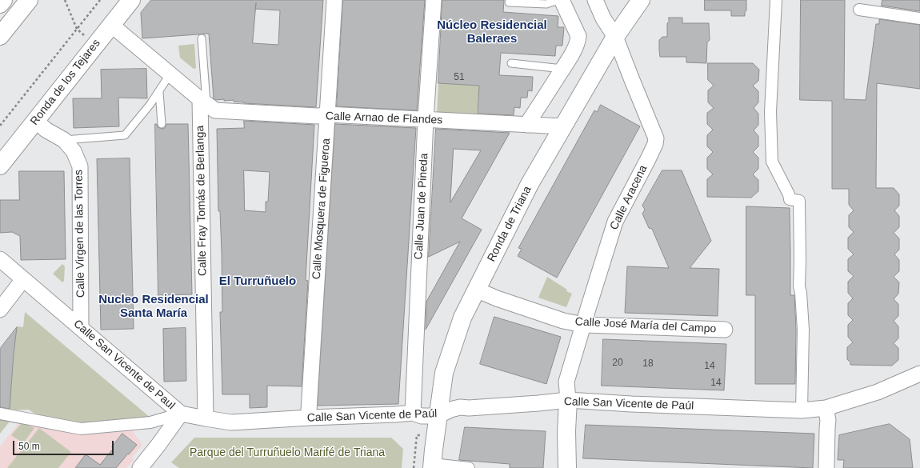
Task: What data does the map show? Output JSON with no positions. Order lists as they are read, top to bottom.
{
  "streets": {
    "main road": ["Ronda de los Tejares", "Ronda de Triana"],
    "street": [
      "Calle Arnao de Flandes",
      "Calle Aracena",
      "Calle Fray Tomás de Berlanga",
      "Calle Juan de Pineda",
      "Calle Mosquera de Figueroa",
      "Calle Virgen de las Torres",
      "Calle José María del Campo",
      "Calle San Vicente de Paul",
      "Calle San Vicente de Paúl"
    ]
  },
  "crossings": [
    ["Ronda de los Tejares", "Calle Virgen de las Torres"],
    ["Calle Arnao de Flandes", "Calle Fray Tomás de Berlanga"],
    ["Calle Arnao de Flandes", "Calle Juan de Pineda"],
    ["Calle Arnao de Flandes", "Calle Mosquera de Figueroa"],
    ["Calle Arnao de Flandes", "Ronda de Triana"],
    ["Calle Aracena", "Ronda de Triana"],
    ["Calle Aracena", "Calle José María del Campo"],
    ["Calle Aracena", "Calle San Vicente de Paúl"],
    ["Calle Fray Tomás de Berlanga", "Calle San Vicente de Paúl"],
    ["Calle Juan de Pineda", "Calle San Vicente de Paúl"],
    ["Calle Mosquera de Figueroa", "Calle San Vicente de Paúl"],
    ["Ronda de Triana", "Calle José María del Campo"],
    ["Ronda de Triana", "Calle San Vicente de Paúl"],
    ["Calle Virgen de las Torres", "Calle San Vicente de Paul"],
    ["Calle San Vicente de Paul", "Calle San Vicente de Paúl"]
  ],
  "districts": ["Núcleo Residencial Baleraes", "El Turruñuelo", "Nucleo Residencial Santa María"],
  "parks": ["Parque del Turruñuelo Marifé de Triana"],
  "house_numbers": [
    "51",
    "20",
    "18",
    "14",
    "14"
  ],
  "scale_bar": "50 m"
}
